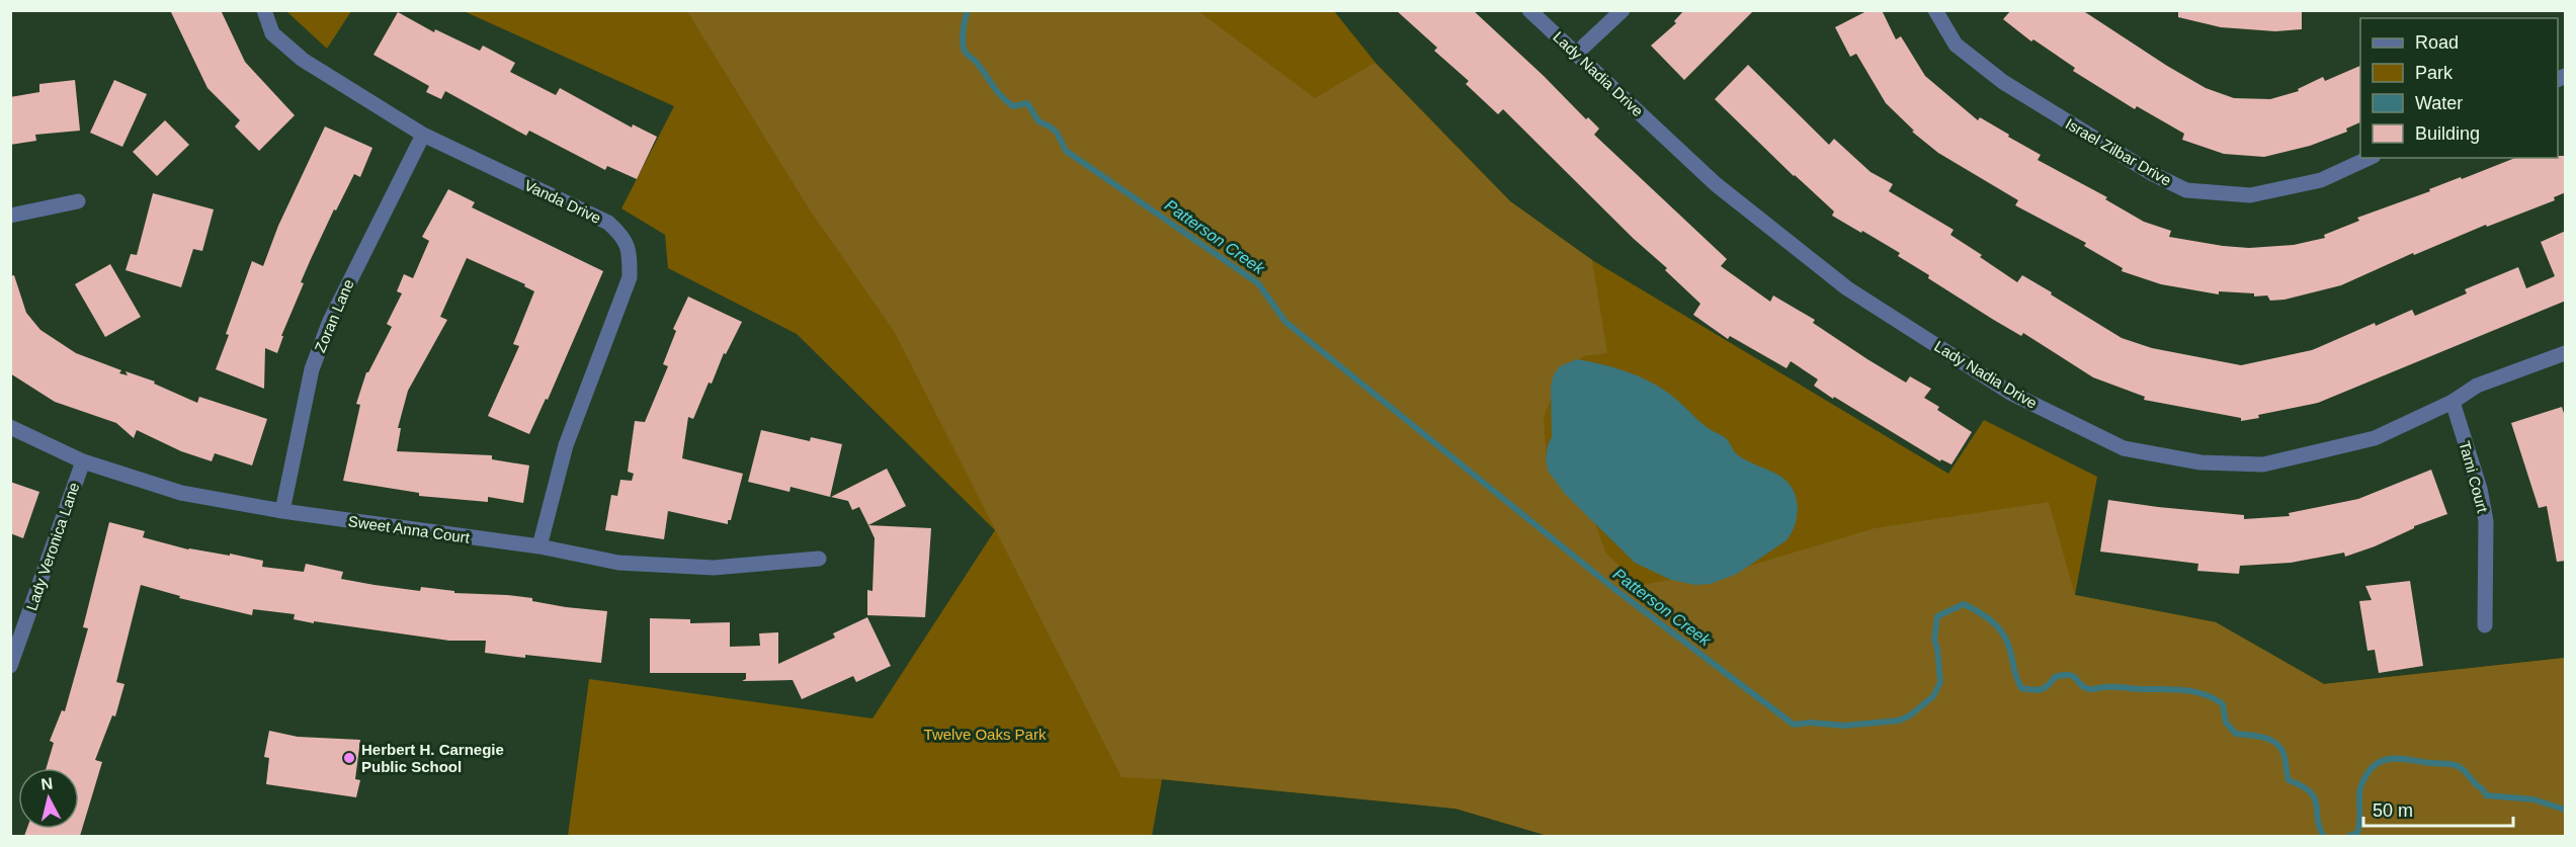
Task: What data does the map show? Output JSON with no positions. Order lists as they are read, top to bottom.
{
  "streets": {
    "street": [
      "Lady Nadia Drive",
      "Israel Zilbar Drive",
      "Vanda Drive",
      "Zoran Lane",
      "Tami Court",
      "Sweet Anna Court",
      "Lady Veronica Lane"
    ]
  },
  "crossings": [
    ["Lady Nadia Drive", "Tami Court"],
    ["Vanda Drive", "Zoran Lane"],
    ["Vanda Drive", "Sweet Anna Court"],
    ["Zoran Lane", "Sweet Anna Court"],
    ["Sweet Anna Court", "Lady Veronica Lane"]
  ],
  "water": ["Patterson Creek"],
  "parks": ["Twelve Oaks Park"],
  "places": ["Herbert H. Carnegie Public School"],
  "legend": [
    "Road",
    "Park",
    "Water",
    "Building"
  ],
  "scale_bar": "50 m",
  "north": "top"
}
